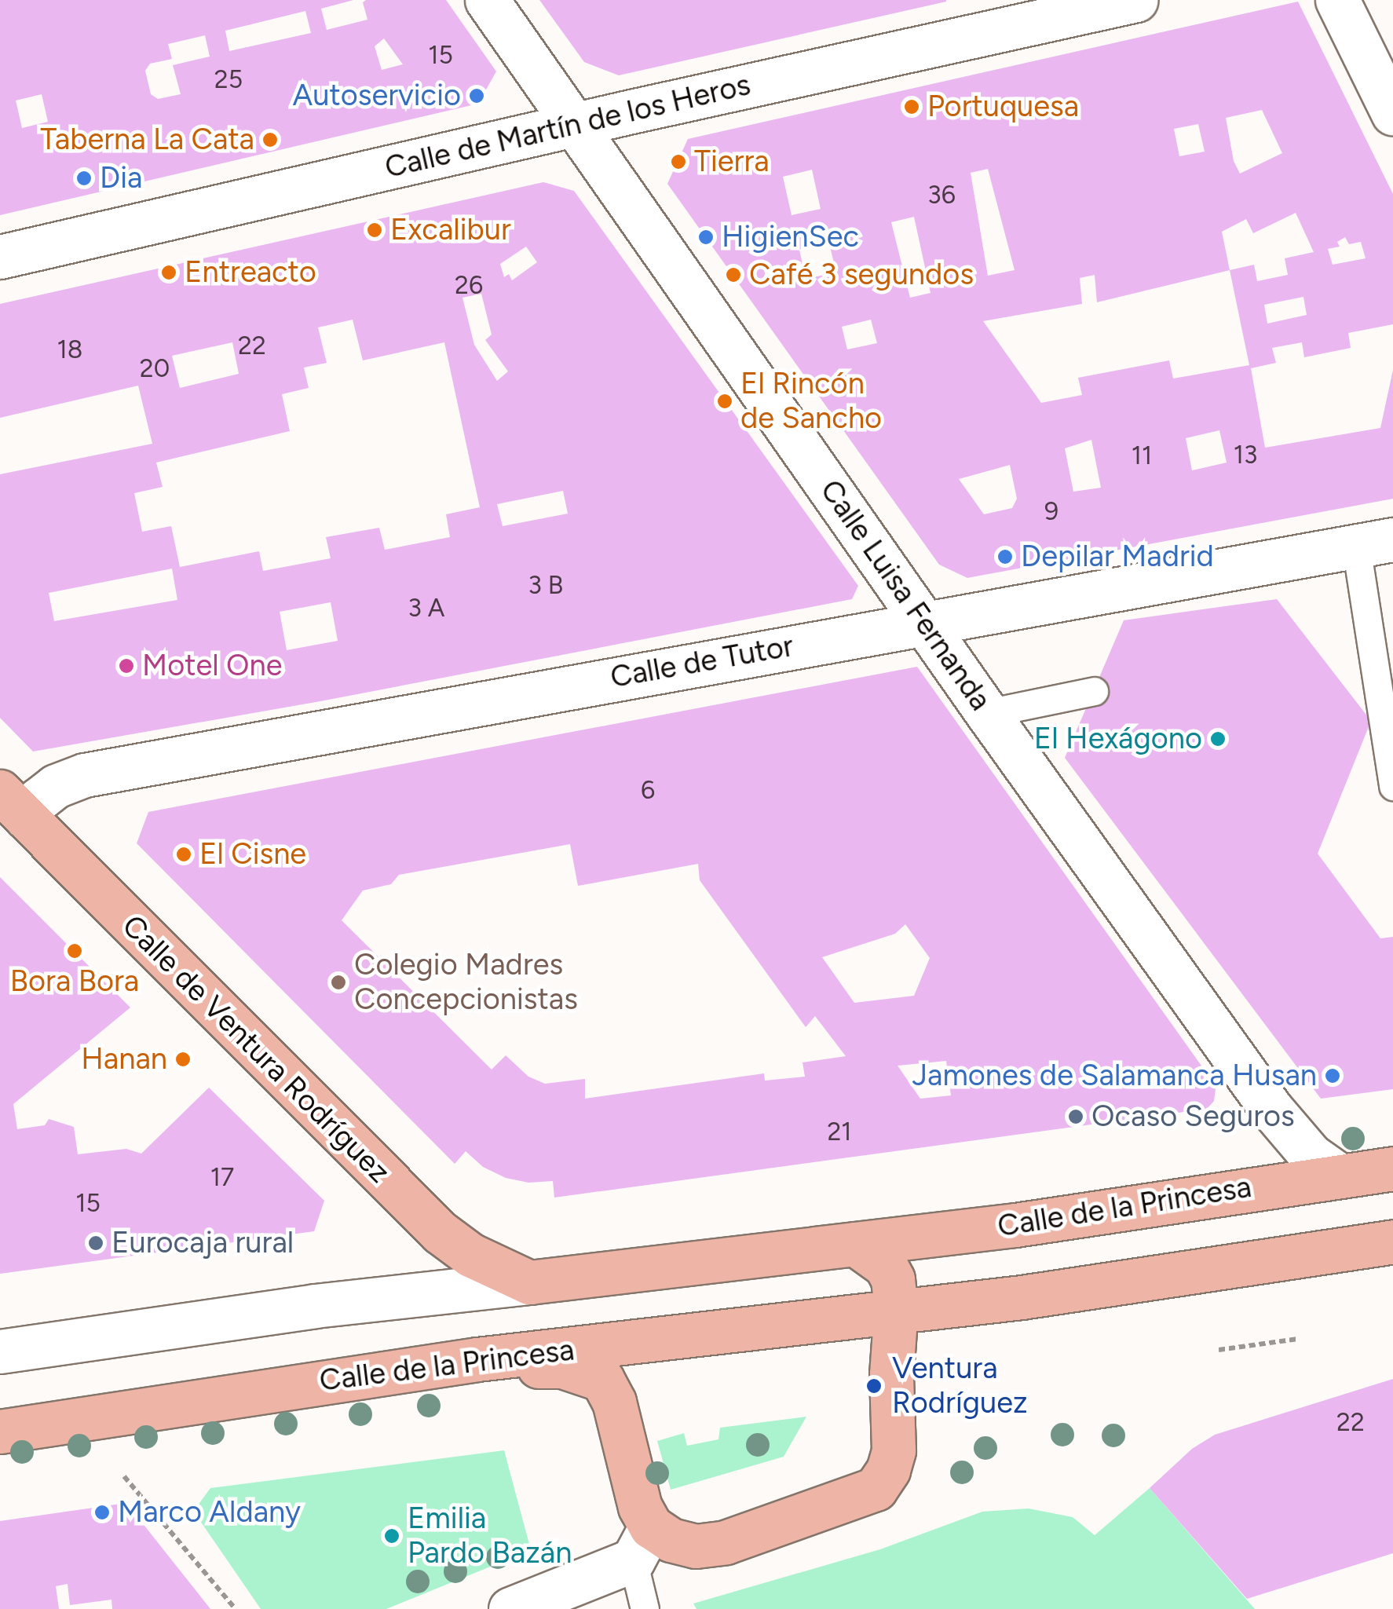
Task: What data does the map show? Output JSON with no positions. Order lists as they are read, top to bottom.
{
  "streets": {
    "main road": ["Calle de Ventura Rodríguez", "Calle de la Princesa"],
    "street": ["Calle de Martín de los Heros", "Calle Luisa Fernanda", "Calle de Tutor"]
  },
  "crossings": [
    ["Calle de Martín de los Heros", "Calle Luisa Fernanda"],
    ["Calle Luisa Fernanda", "Calle de Tutor"],
    ["Calle Luisa Fernanda", "Calle de la Princesa"],
    ["Calle de Tutor", "Calle de Ventura Rodríguez"],
    ["Calle de Ventura Rodríguez", "Calle de la Princesa"]
  ],
  "places": [
    "Autoservicio",
    "Portuquesa",
    "Taberna La Cata",
    "Tierra",
    "Dia",
    "Excalibur",
    "HigienSec",
    "Entreacto",
    "Café 3 segundos",
    "El Rincón de Sancho",
    "Depilar Madrid",
    "Motel One",
    "El Hexágono",
    "El Cisne",
    "Bora Bora",
    "Colegio Madres Concepcionistas",
    "Hanan",
    "Jamones de Salamanca Husan",
    "Ocaso Seguros",
    "Eurocaja rural",
    "Ventura Rodríguez",
    "Marco Aldany",
    "Emilia Pardo Bazán"
  ],
  "house_numbers": [
    "15",
    "25",
    "36",
    "26",
    "22",
    "18",
    "20",
    "13",
    "11",
    "9",
    "3 B",
    "3 A",
    "6",
    "21",
    "17",
    "15",
    "22"
  ]
}
